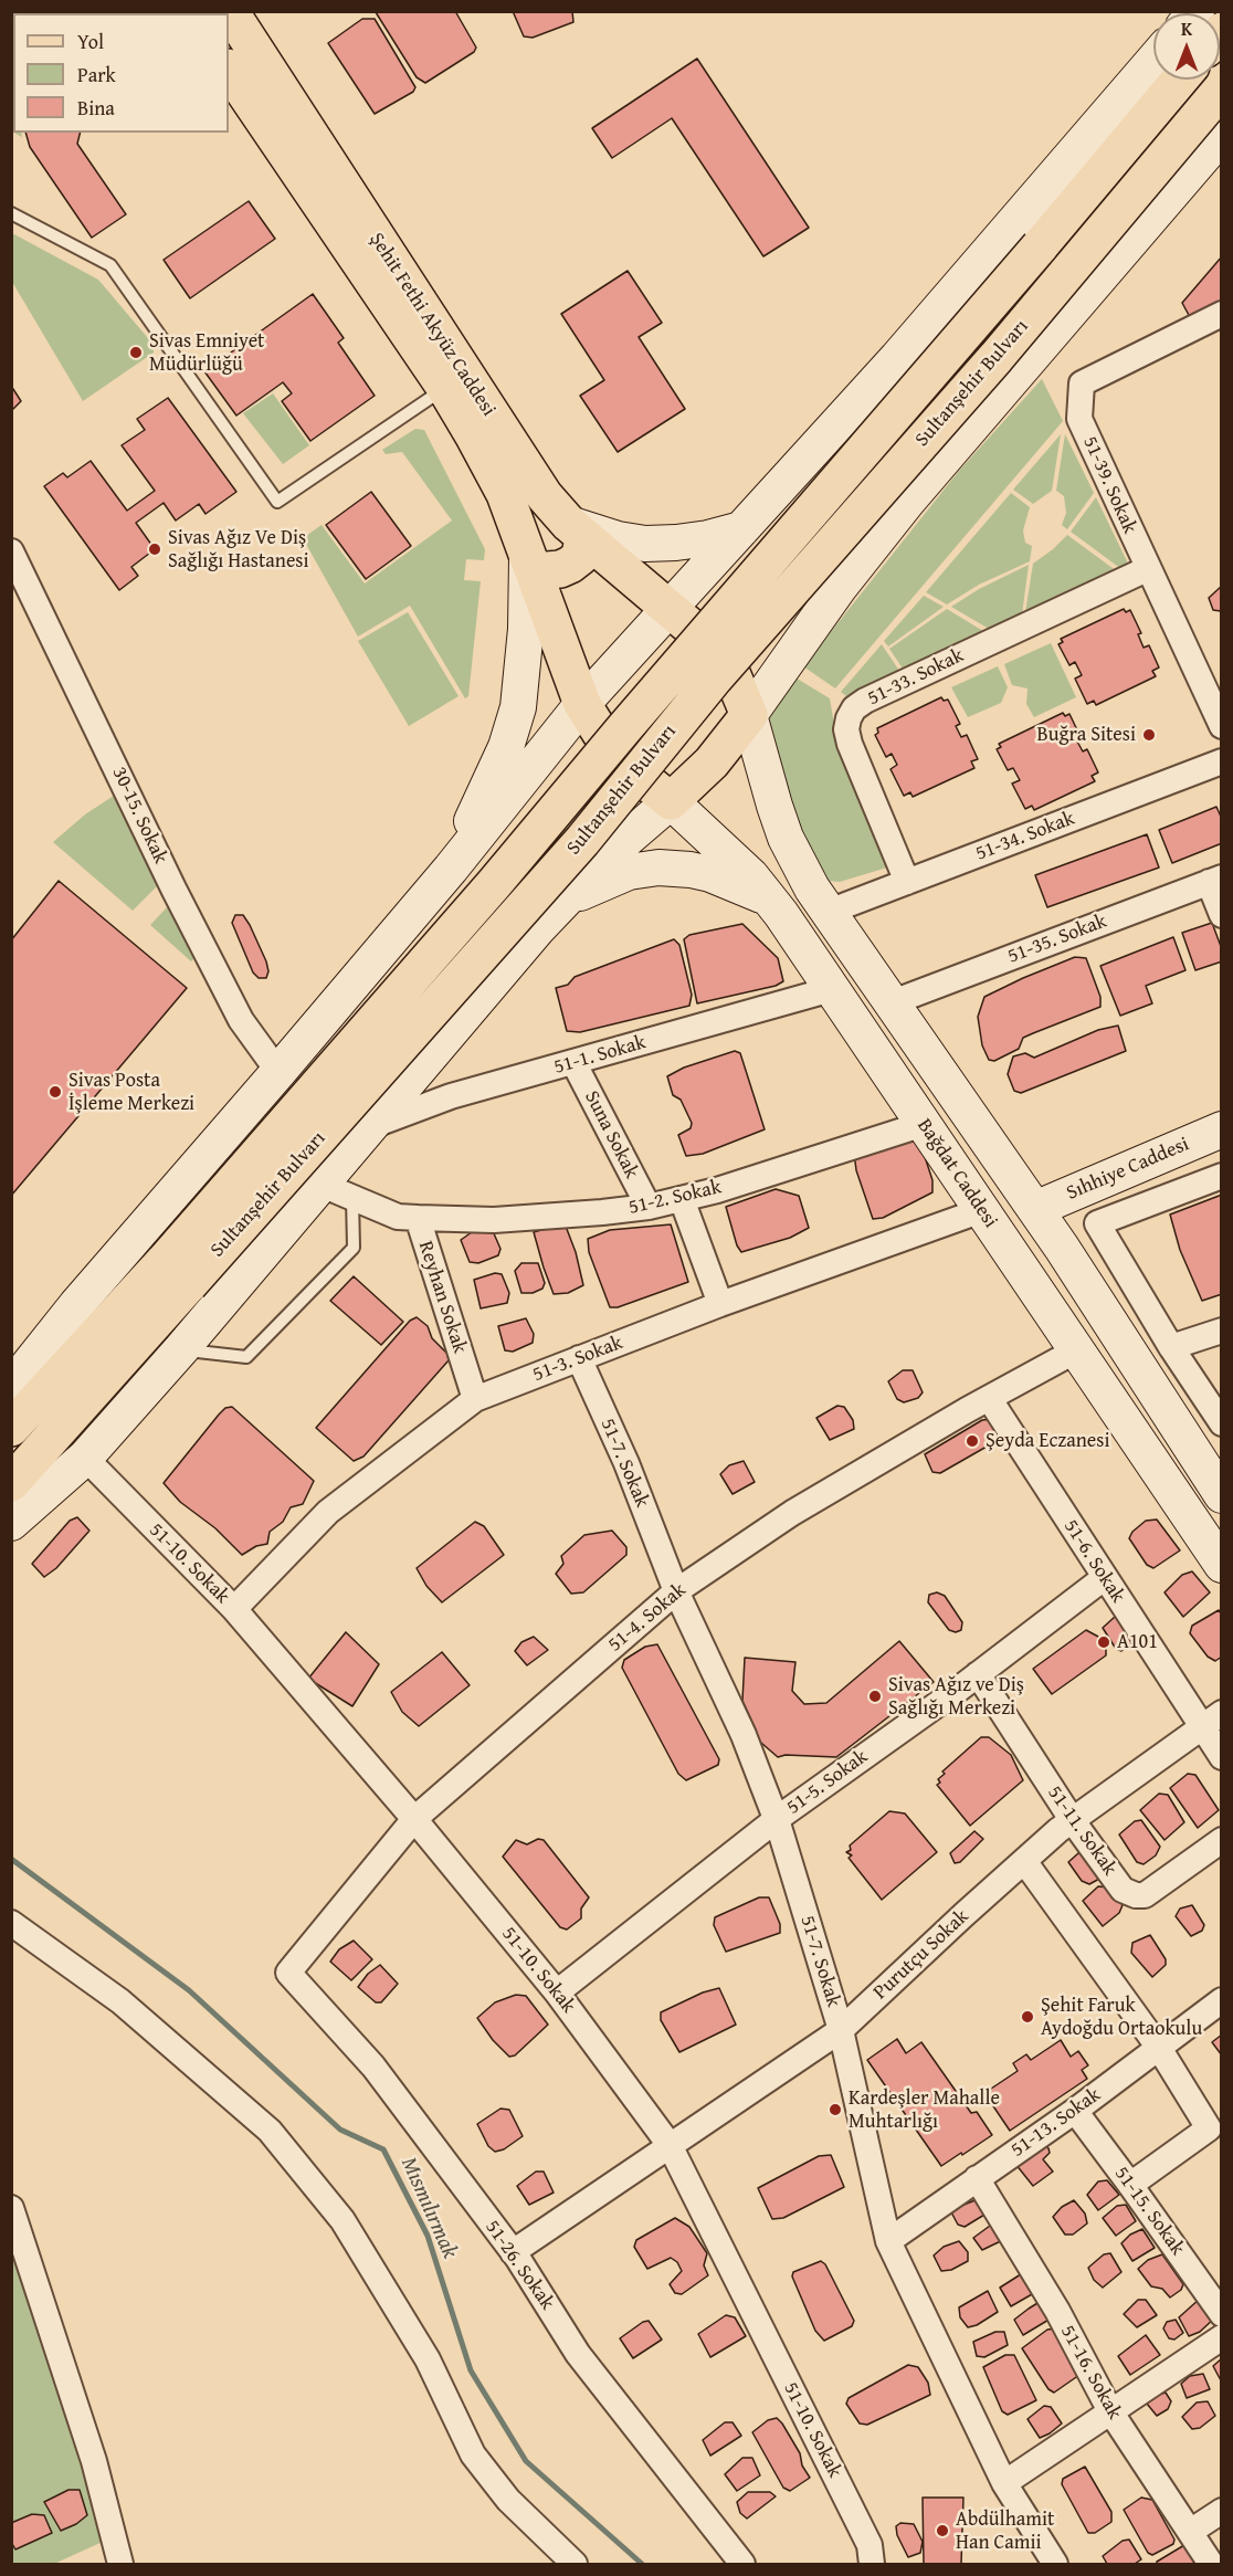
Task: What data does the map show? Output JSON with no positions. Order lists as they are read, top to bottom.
{
  "streets": {
    "main road": [
      "Şehit Fethi Akyüz Caddesi",
      "Sultanşehir Bulvarı",
      "Sıhhiye Caddesi",
      "Bağdat Caddesi"
    ],
    "street": [
      "51-39. Sokak",
      "51-33. Sokak",
      "30-15. Sokak",
      "51-34. Sokak",
      "51-35. Sokak",
      "51-1. Sokak",
      "Suna Sokak",
      "51-2. Sokak",
      "Reyhan Sokak",
      "51-3. Sokak",
      "51-7. Sokak",
      "51-6. Sokak",
      "51-10. Sokak",
      "51-4. Sokak",
      "51-5. Sokak",
      "51-11. Sokak",
      "Purutçu Sokak",
      "51-13. Sokak",
      "51-15. Sokak",
      "51-26. Sokak",
      "51-16. Sokak"
    ]
  },
  "crossings": [
    ["Şehit Fethi Akyüz Caddesi", "Bağdat Caddesi"],
    ["51-39. Sokak", "51-33. Sokak"],
    ["51-33. Sokak", "51-34. Sokak"],
    ["51-1. Sokak", "Suna Sokak"],
    ["51-1. Sokak", "Bağdat Caddesi"],
    ["Suna Sokak", "51-2. Sokak"],
    ["Bağdat Caddesi", "51-2. Sokak"],
    ["Bağdat Caddesi", "51-3. Sokak"],
    ["Bağdat Caddesi", "51-4. Sokak"],
    ["51-2. Sokak", "Reyhan Sokak"],
    ["Reyhan Sokak", "51-3. Sokak"],
    ["51-3. Sokak", "51-7. Sokak"],
    ["51-3. Sokak", "51-10. Sokak"],
    ["51-7. Sokak", "51-4. Sokak"],
    ["51-7. Sokak", "51-5. Sokak"],
    ["51-7. Sokak", "Purutçu Sokak"],
    ["51-7. Sokak", "51-13. Sokak"],
    ["51-6. Sokak", "51-4. Sokak"],
    ["51-6. Sokak", "51-5. Sokak"],
    ["51-6. Sokak", "Purutçu Sokak"],
    ["51-10. Sokak", "51-4. Sokak"],
    ["51-10. Sokak", "51-5. Sokak"],
    ["51-10. Sokak", "Purutçu Sokak"],
    ["51-4. Sokak", "51-26. Sokak"],
    ["51-5. Sokak", "51-11. Sokak"],
    ["51-11. Sokak", "Purutçu Sokak"],
    ["Purutçu Sokak", "51-26. Sokak"],
    ["51-13. Sokak", "51-15. Sokak"],
    ["51-13. Sokak", "51-16. Sokak"]
  ],
  "water": ["Mısmılırmak"],
  "places": [
    "Sivas Emniyet Müdürlüğü",
    "Sivas Ağız Ve Diş Sağlığı Hastanesi",
    "Buğra Sitesi",
    "Sivas Posta İşleme Merkezi",
    "Şeyda Eczanesi",
    "A101",
    "Sivas Ağız ve Diş Sağlığı Merkezi",
    "Şehit Faruk Aydoğdu Ortaokulu",
    "Kardeşler Mahalle Muhtarlığı",
    "Abdülhamit Han Camii"
  ],
  "legend": ["Yol", "Park", "Bina"],
  "north": "top"
}
